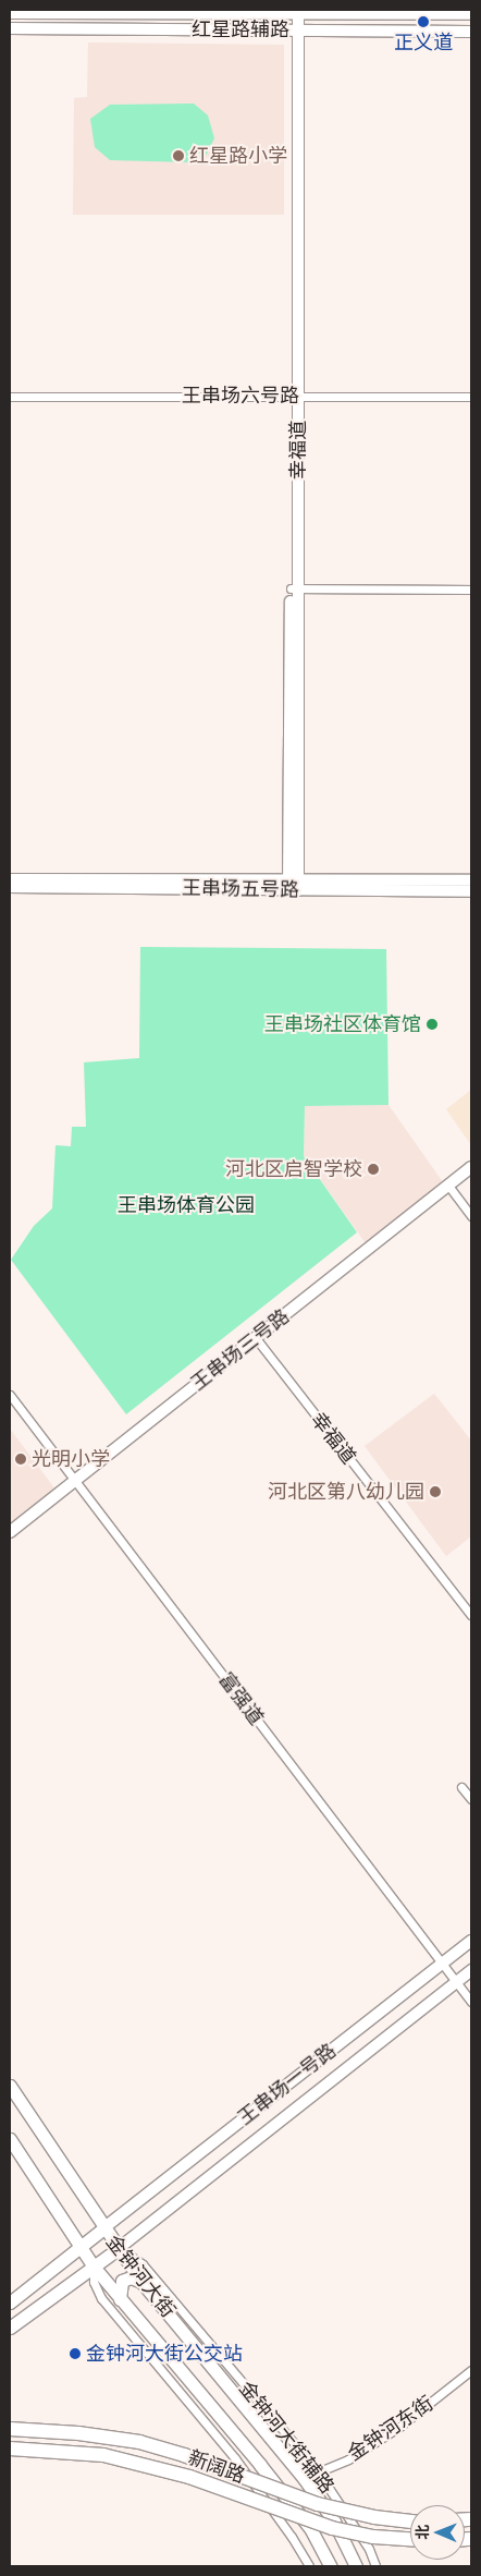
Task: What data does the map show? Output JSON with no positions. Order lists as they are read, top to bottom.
{
  "streets": {
    "highway": ["新阔路"],
    "main road": ["金钟河大街"],
    "street": [
      "红星路辅路",
      "王串场六号路",
      "幸福道",
      "王串场五号路",
      "王串场三号路",
      "富强道",
      "王串场一号路",
      "金钟河东街",
      "金钟河大街辅路"
    ]
  },
  "crossings": [
    ["红星路辅路", "幸福道"],
    ["王串场六号路", "幸福道"],
    ["幸福道", "王串场五号路"],
    ["幸福道", "王串场三号路"],
    ["王串场三号路", "富强道"],
    ["富强道", "王串场一号路"],
    ["王串场一号路", "金钟河大街"],
    ["王串场一号路", "金钟河大街辅路"],
    ["金钟河大街", "金钟河东街"],
    ["金钟河大街", "金钟河大街辅路"],
    ["金钟河东街", "金钟河大街辅路"]
  ],
  "parks": ["王串场体育公园"],
  "places": [
    "正义道",
    "红星路小学",
    "王串场社区体育馆",
    "河北区启智学校",
    "光明小学",
    "河北区第八幼儿园",
    "金钟河大街公交站"
  ],
  "north": "left"
}
